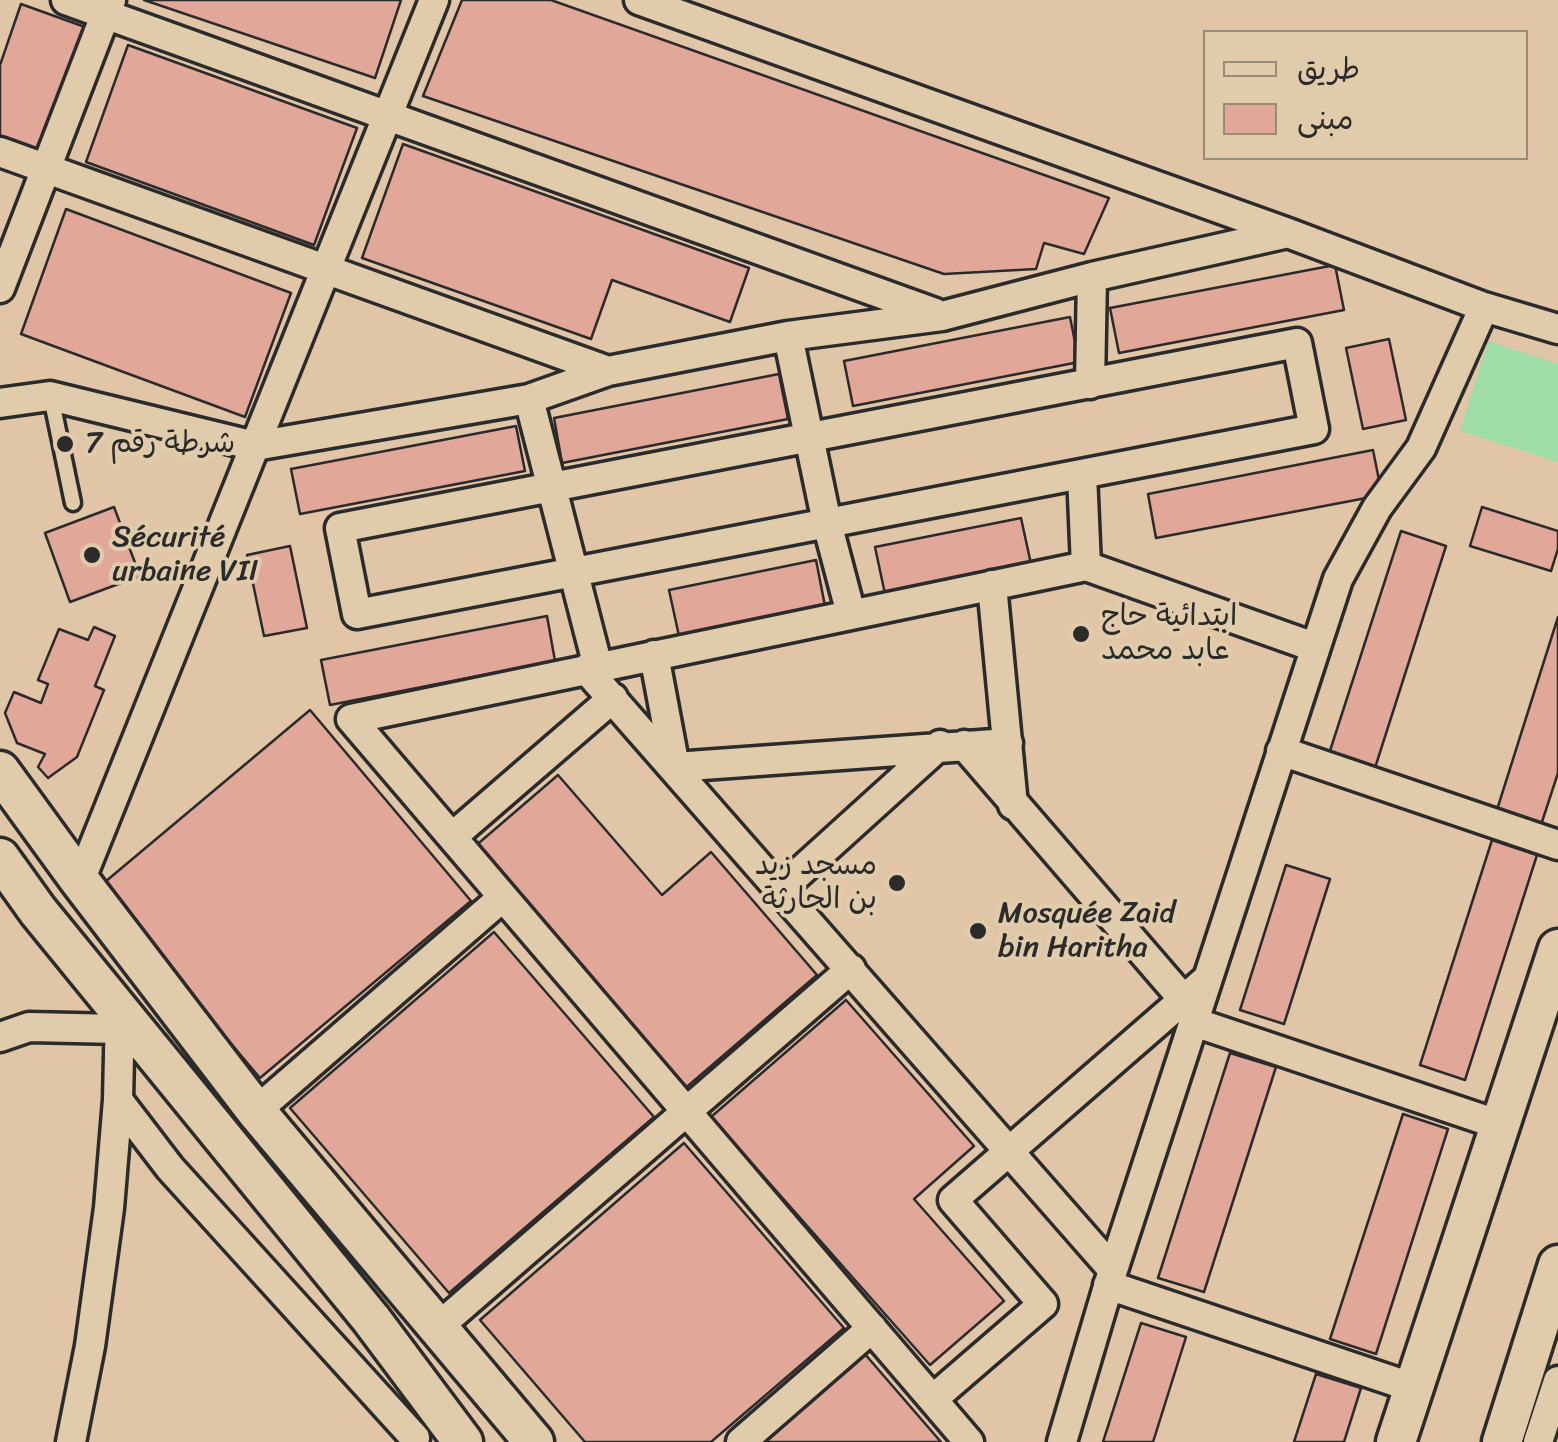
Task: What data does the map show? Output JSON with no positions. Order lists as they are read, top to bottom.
{
  "places": [
    "شرطة رقم 7",
    "Sécurité urbaine VII",
    "ابتدائية حاج عابد محمد",
    "مسجد زيد بن الحارثة",
    "Mosquée Zaid bin Haritha"
  ],
  "legend": ["طريق", "مبنى"]
}
